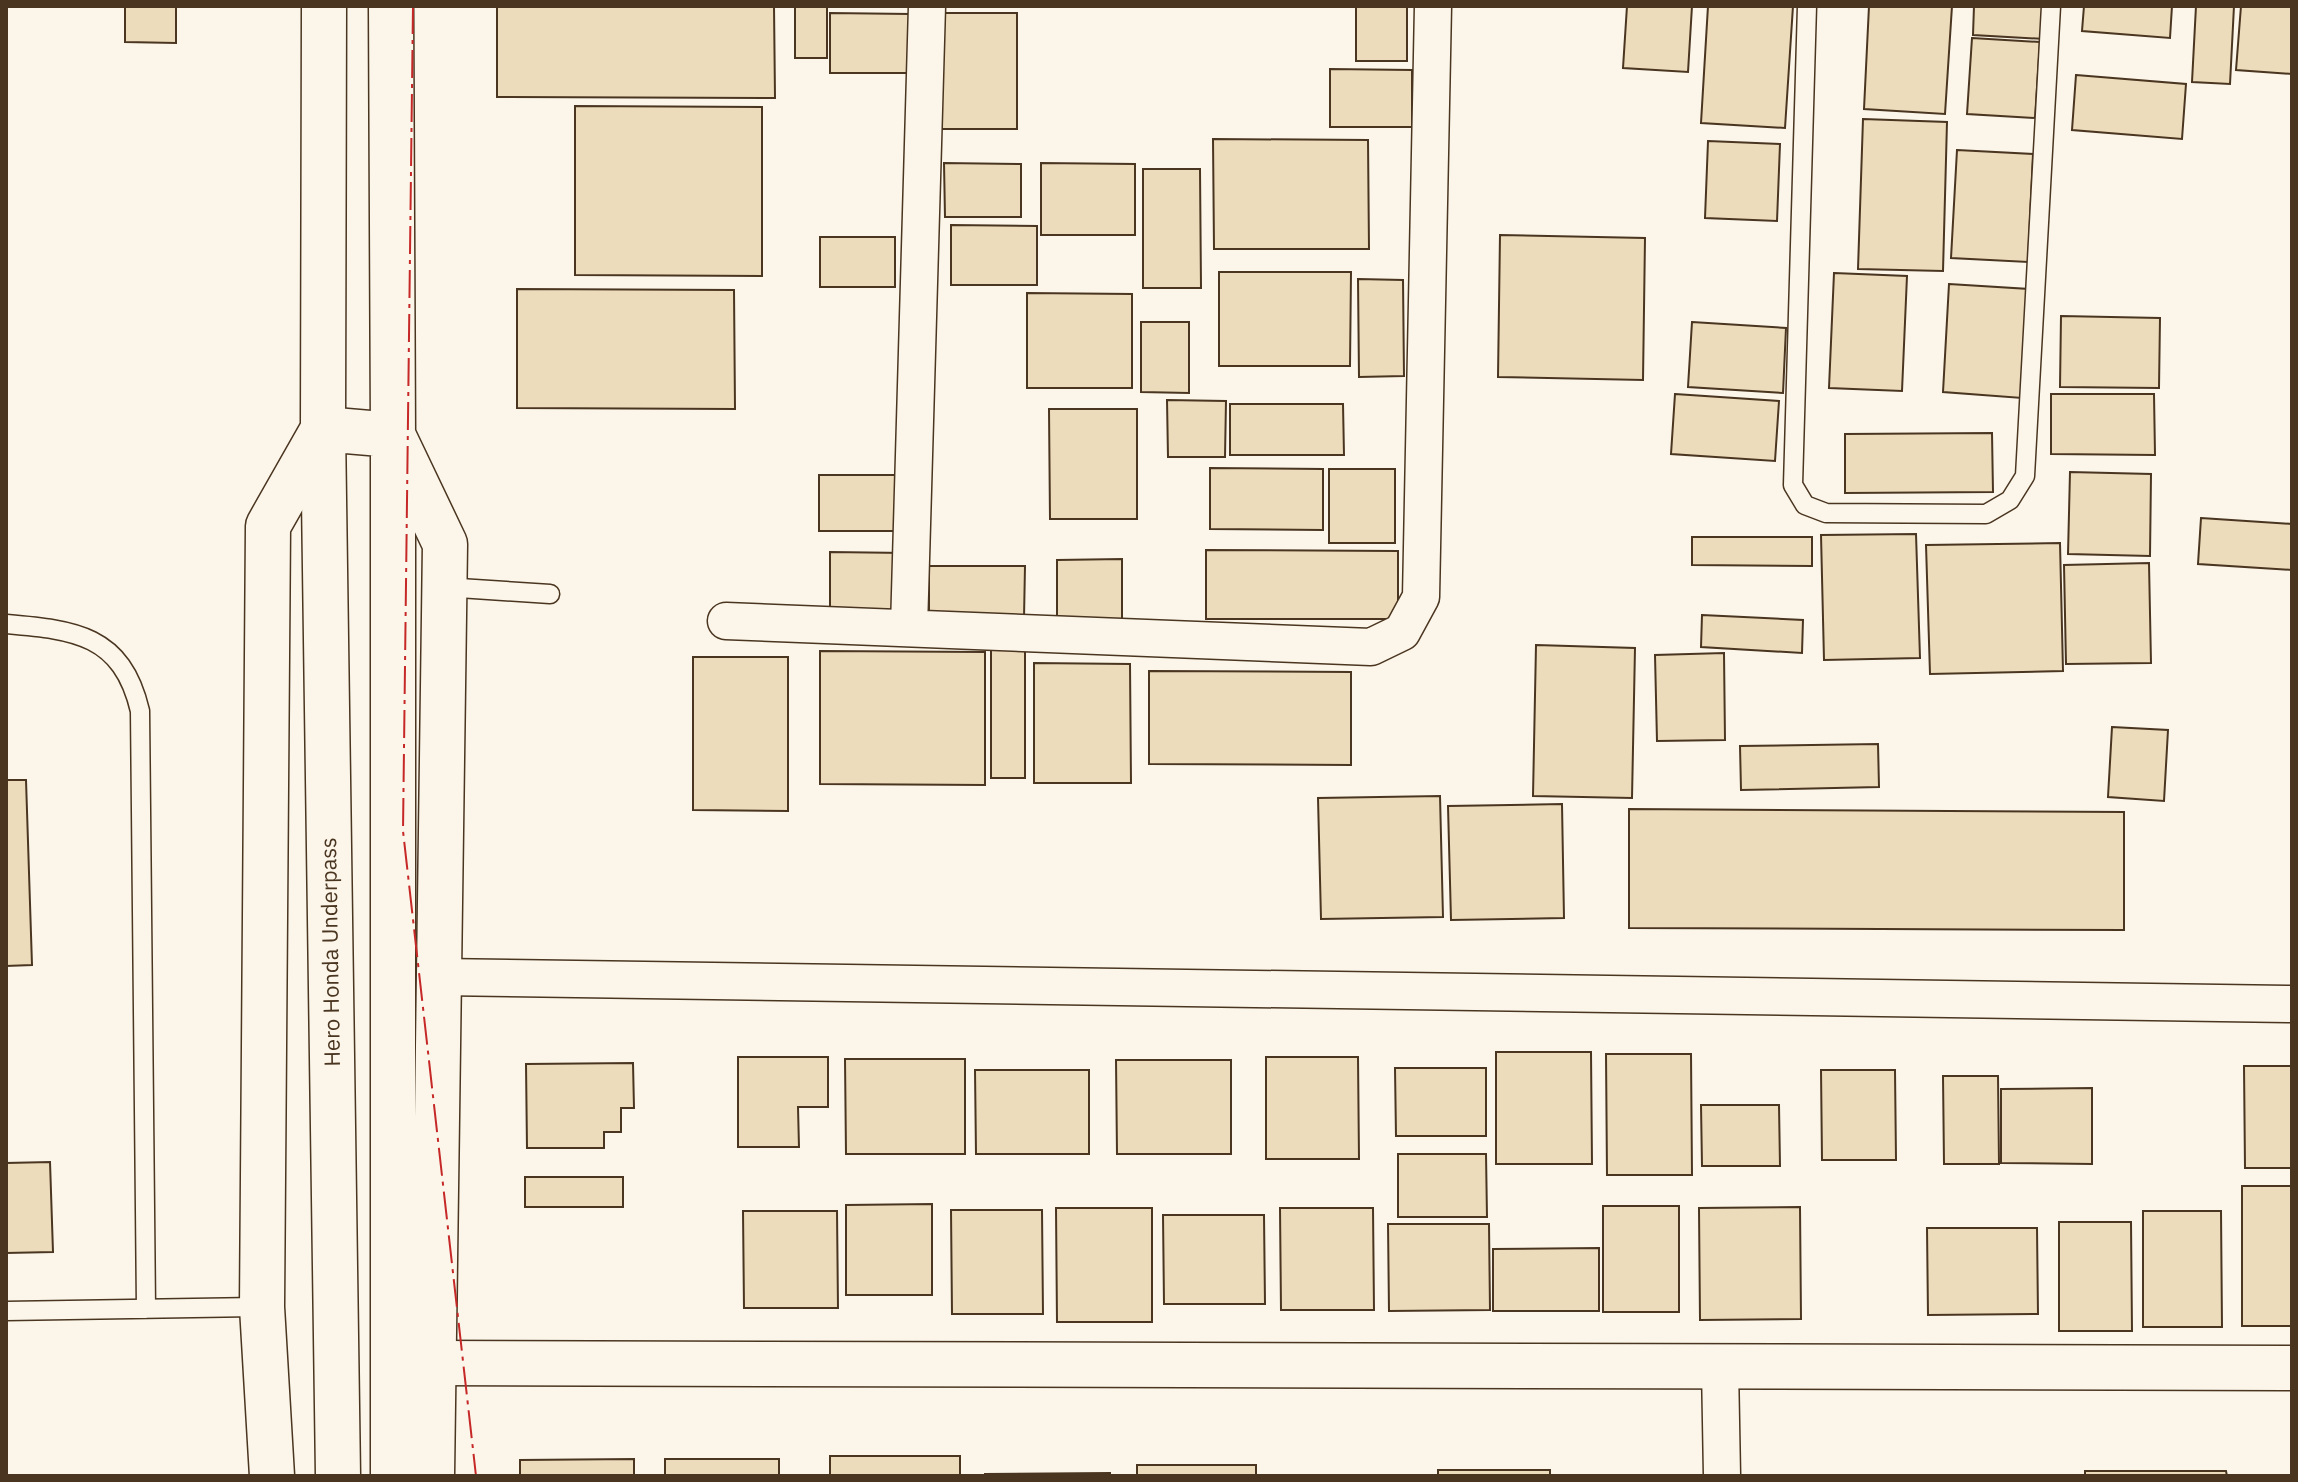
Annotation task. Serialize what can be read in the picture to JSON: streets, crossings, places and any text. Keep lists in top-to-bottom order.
{
  "streets": {
    "main road": ["Hero Honda Underpass"]
  }
}
